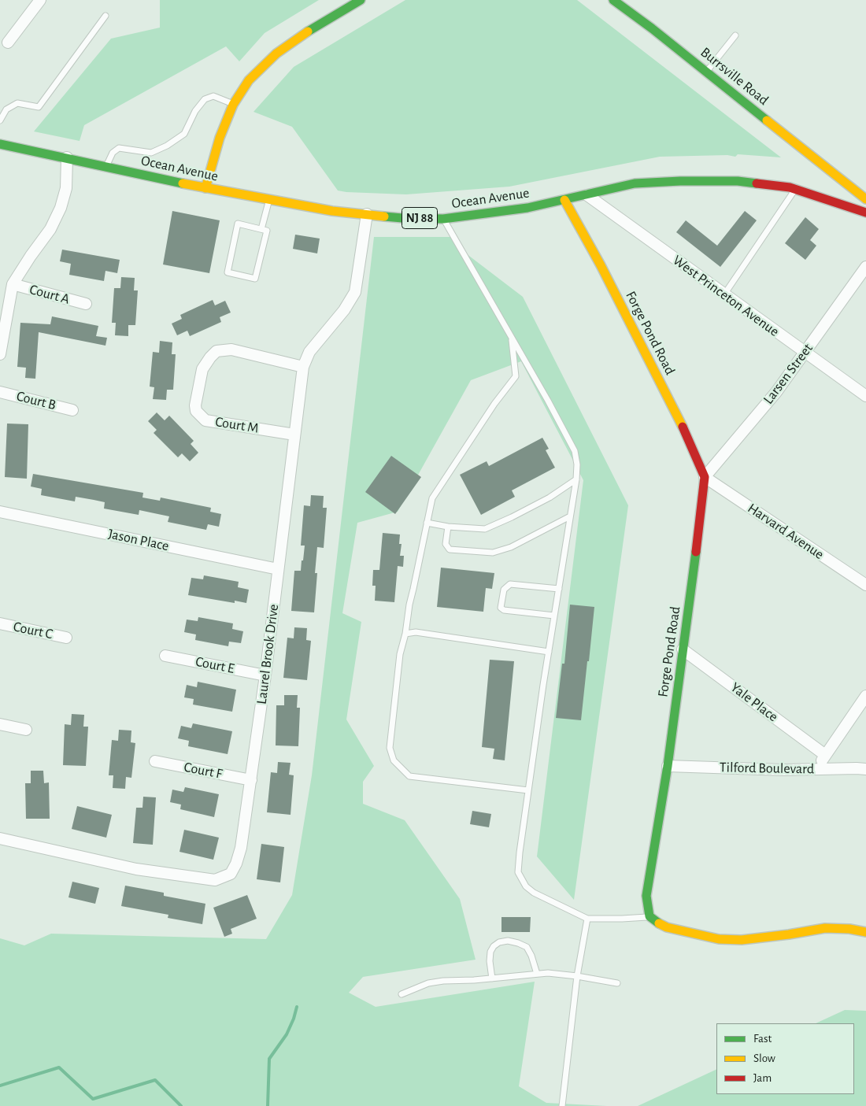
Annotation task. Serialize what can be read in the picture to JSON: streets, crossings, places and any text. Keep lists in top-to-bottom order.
{
  "streets": {
    "main road": [
      "Burrsville Road",
      "Ocean Avenue",
      "NJ 88",
      "Forge Pond Road"
    ],
    "street": [
      "Court A",
      "West Princeton Avenue",
      "Larsen Street",
      "Court B",
      "Court M",
      "Harvard Avenue",
      "Jason Place",
      "Court C",
      "Laurel Brook Drive",
      "Court E",
      "Yale Place",
      "Tilford Boulevard",
      "Court F"
    ]
  },
  "crossings": [
    ["Ocean Avenue", "West Princeton Avenue"],
    ["Ocean Avenue", "Forge Pond Road"],
    ["Ocean Avenue", "Laurel Brook Drive"],
    ["West Princeton Avenue", "Larsen Street"],
    ["Forge Pond Road", "Larsen Street"],
    ["Forge Pond Road", "Harvard Avenue"],
    ["Forge Pond Road", "Yale Place"],
    ["Forge Pond Road", "Tilford Boulevard"],
    ["Larsen Street", "Harvard Avenue"],
    ["Court M", "Laurel Brook Drive"],
    ["Jason Place", "Laurel Brook Drive"],
    ["Laurel Brook Drive", "Court E"],
    ["Laurel Brook Drive", "Court F"]
  ],
  "legend": ["Fast", "Slow", "Jam"]
}
